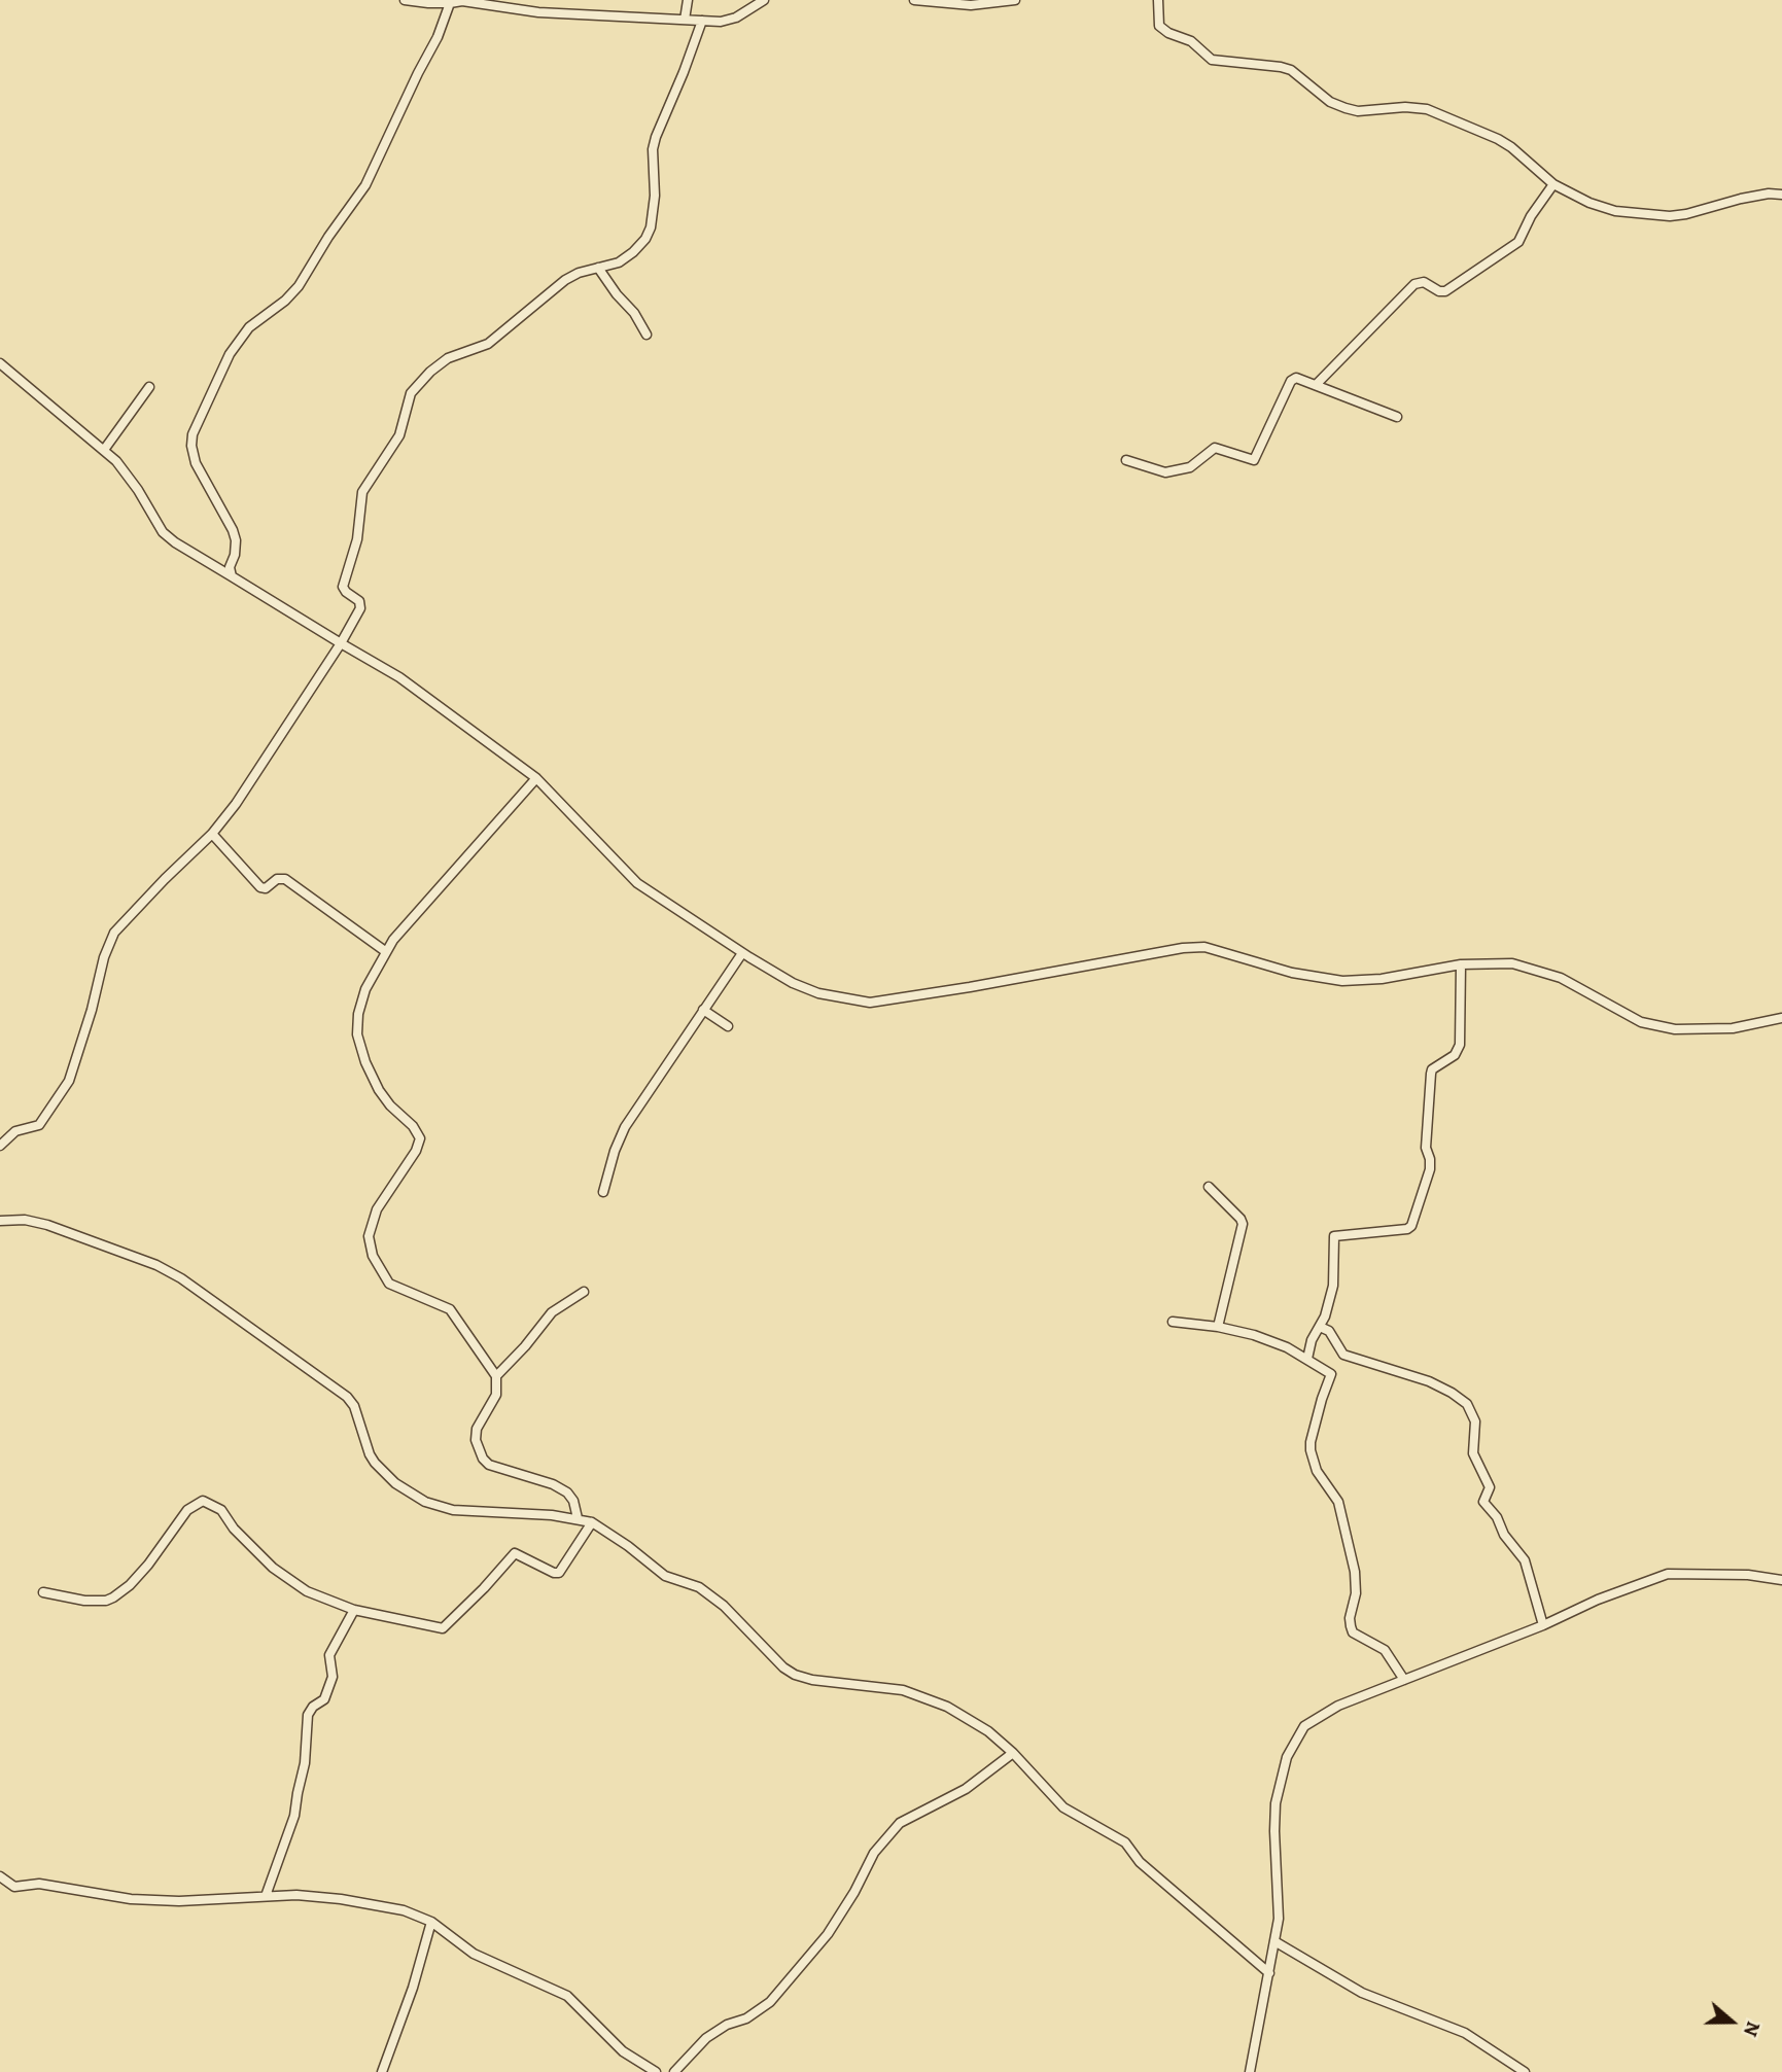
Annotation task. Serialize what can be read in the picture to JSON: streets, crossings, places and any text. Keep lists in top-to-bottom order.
{
  "north": "right"
}
